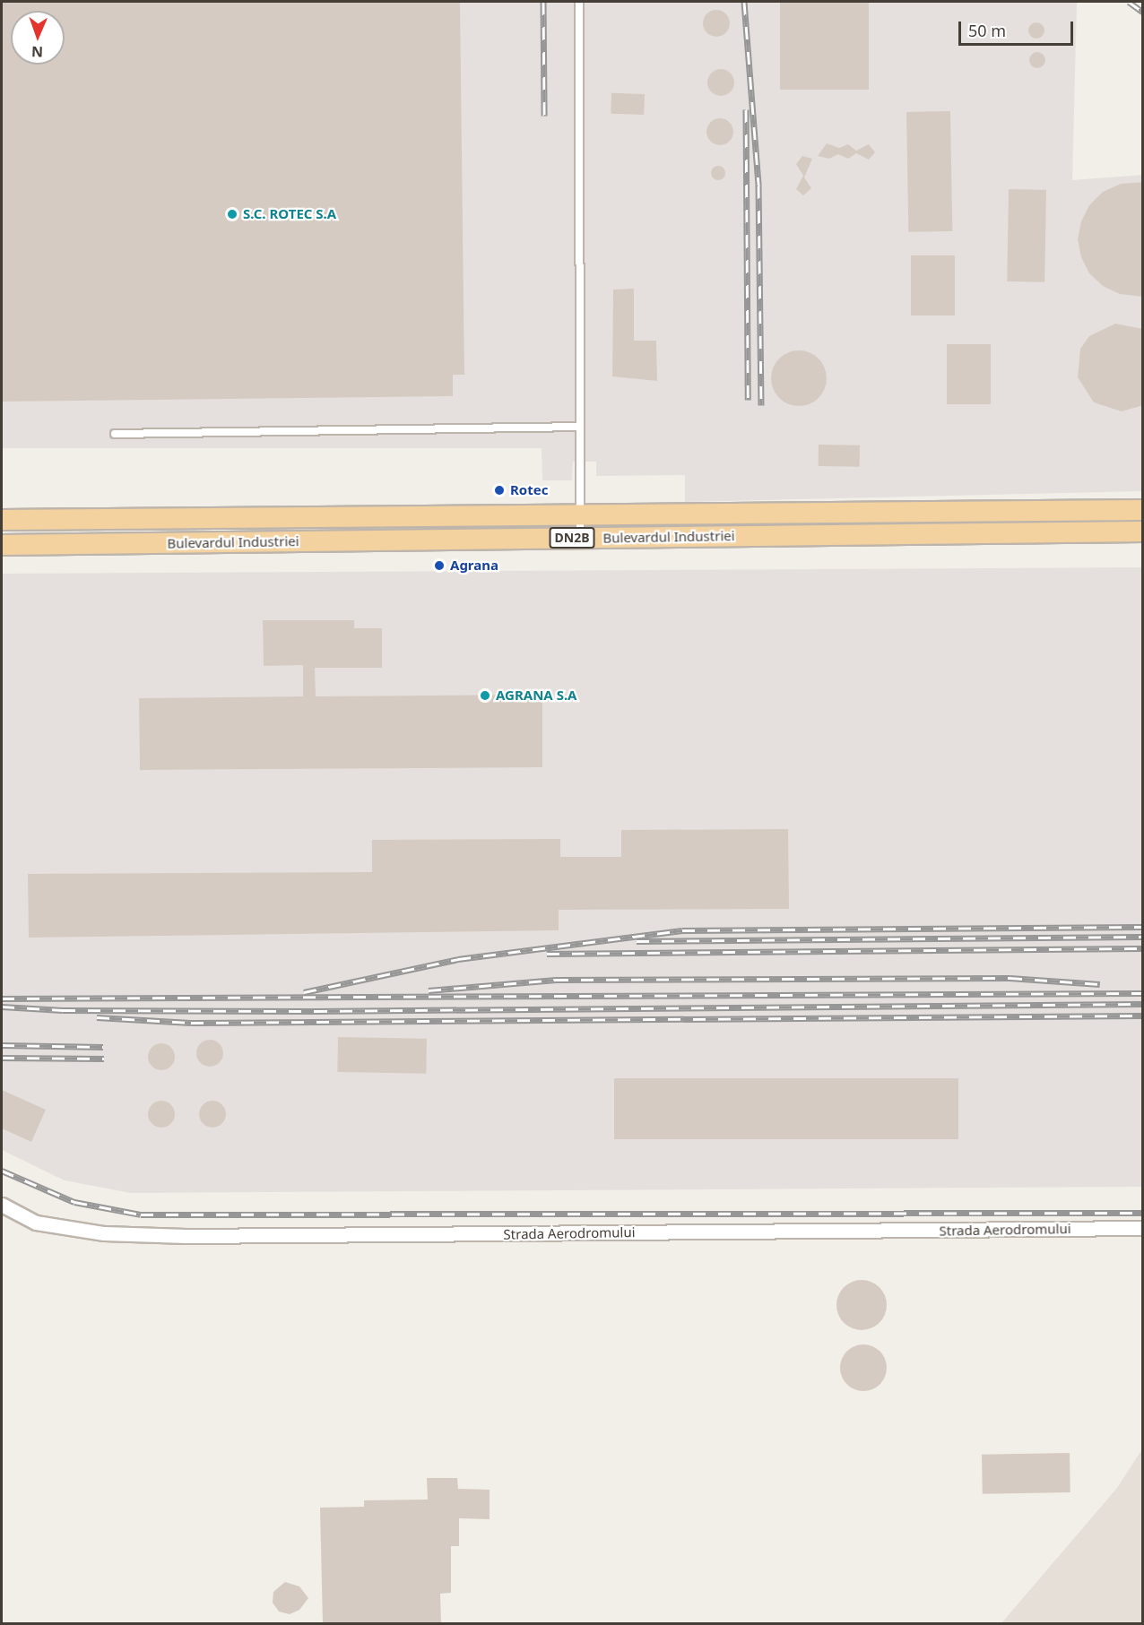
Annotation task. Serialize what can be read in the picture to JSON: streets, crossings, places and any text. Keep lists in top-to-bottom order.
{
  "streets": {
    "main road": ["Bulevardul Industriei", "DN2B"],
    "street": ["Strada Aerodromului"]
  },
  "places": [
    "S.C. ROTEC S.A",
    "Rotec",
    "Agrana",
    "AGRANA S.A"
  ],
  "scale_bar": "50 m",
  "north": "bottom"
}
